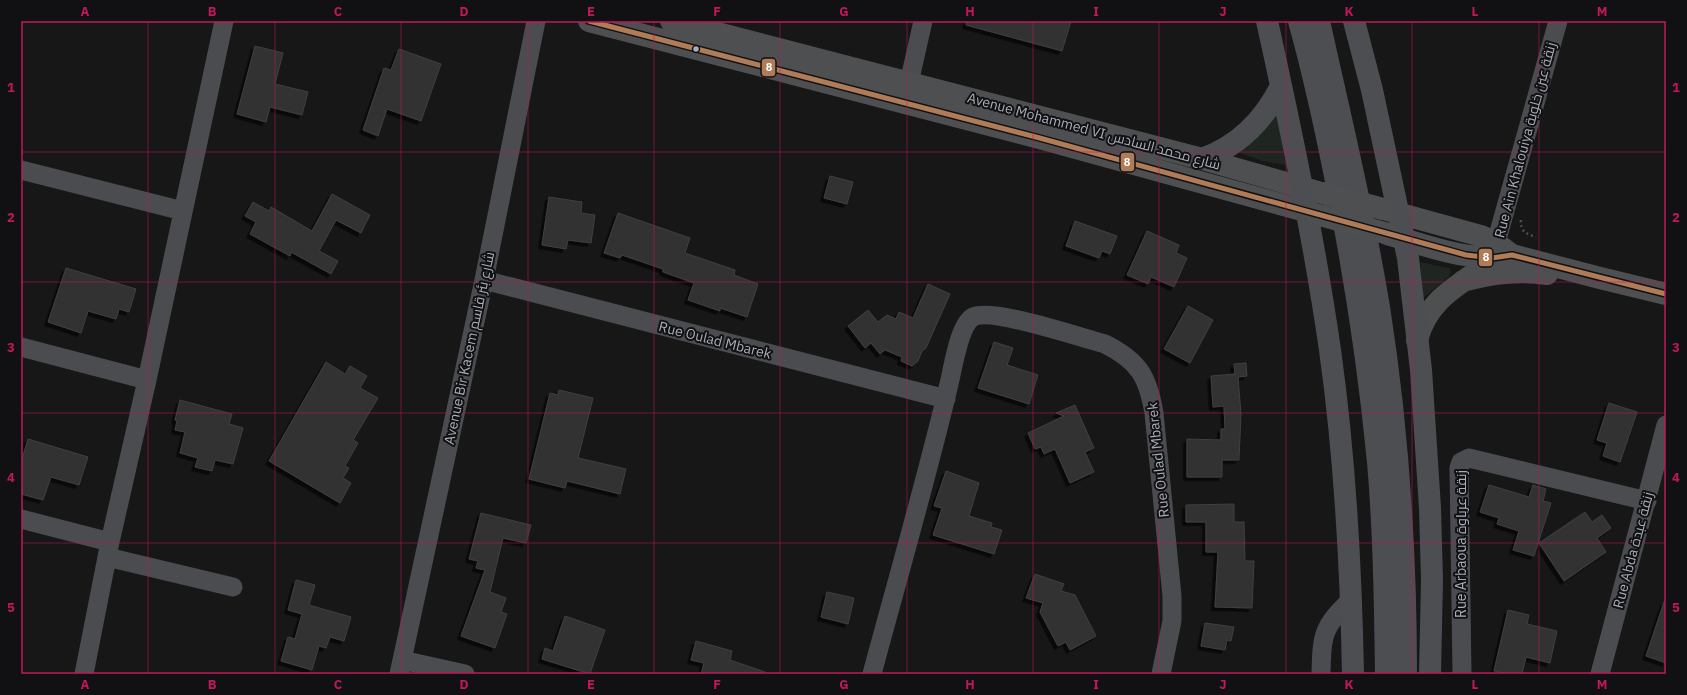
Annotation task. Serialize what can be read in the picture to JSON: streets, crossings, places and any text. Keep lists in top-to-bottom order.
{
  "streets": {
    "main road": ["Avenue Mohammed VI شارع محمد السادس"],
    "street": [
      "Rue Ain Khalouiya زنقة عين خلوية",
      "Rue Oulad Mbarek",
      "Avenue Bir Kacem شارع بئر قاسم",
      "Rue Arbaoua زنقة عرباوة",
      "Rue Abda زنقة عبدة"
    ]
  },
  "crossings": [
    ["Avenue Mohammed VI شارع محمد السادس", "Rue Ain Khalouiya زنقة عين خلوية"],
    ["Rue Oulad Mbarek", "Avenue Bir Kacem شارع بئر قاسم"],
    ["Rue Arbaoua زنقة عرباوة", "Rue Abda زنقة عبدة"]
  ],
  "lines": ["transit line 8"],
  "grid": {
    "columns": [
      "A",
      "B",
      "C",
      "D",
      "E",
      "F",
      "G",
      "H",
      "I",
      "J",
      "K",
      "L",
      "M"
    ],
    "rows": [
      "1",
      "2",
      "3",
      "4",
      "5"
    ]
  }
}
